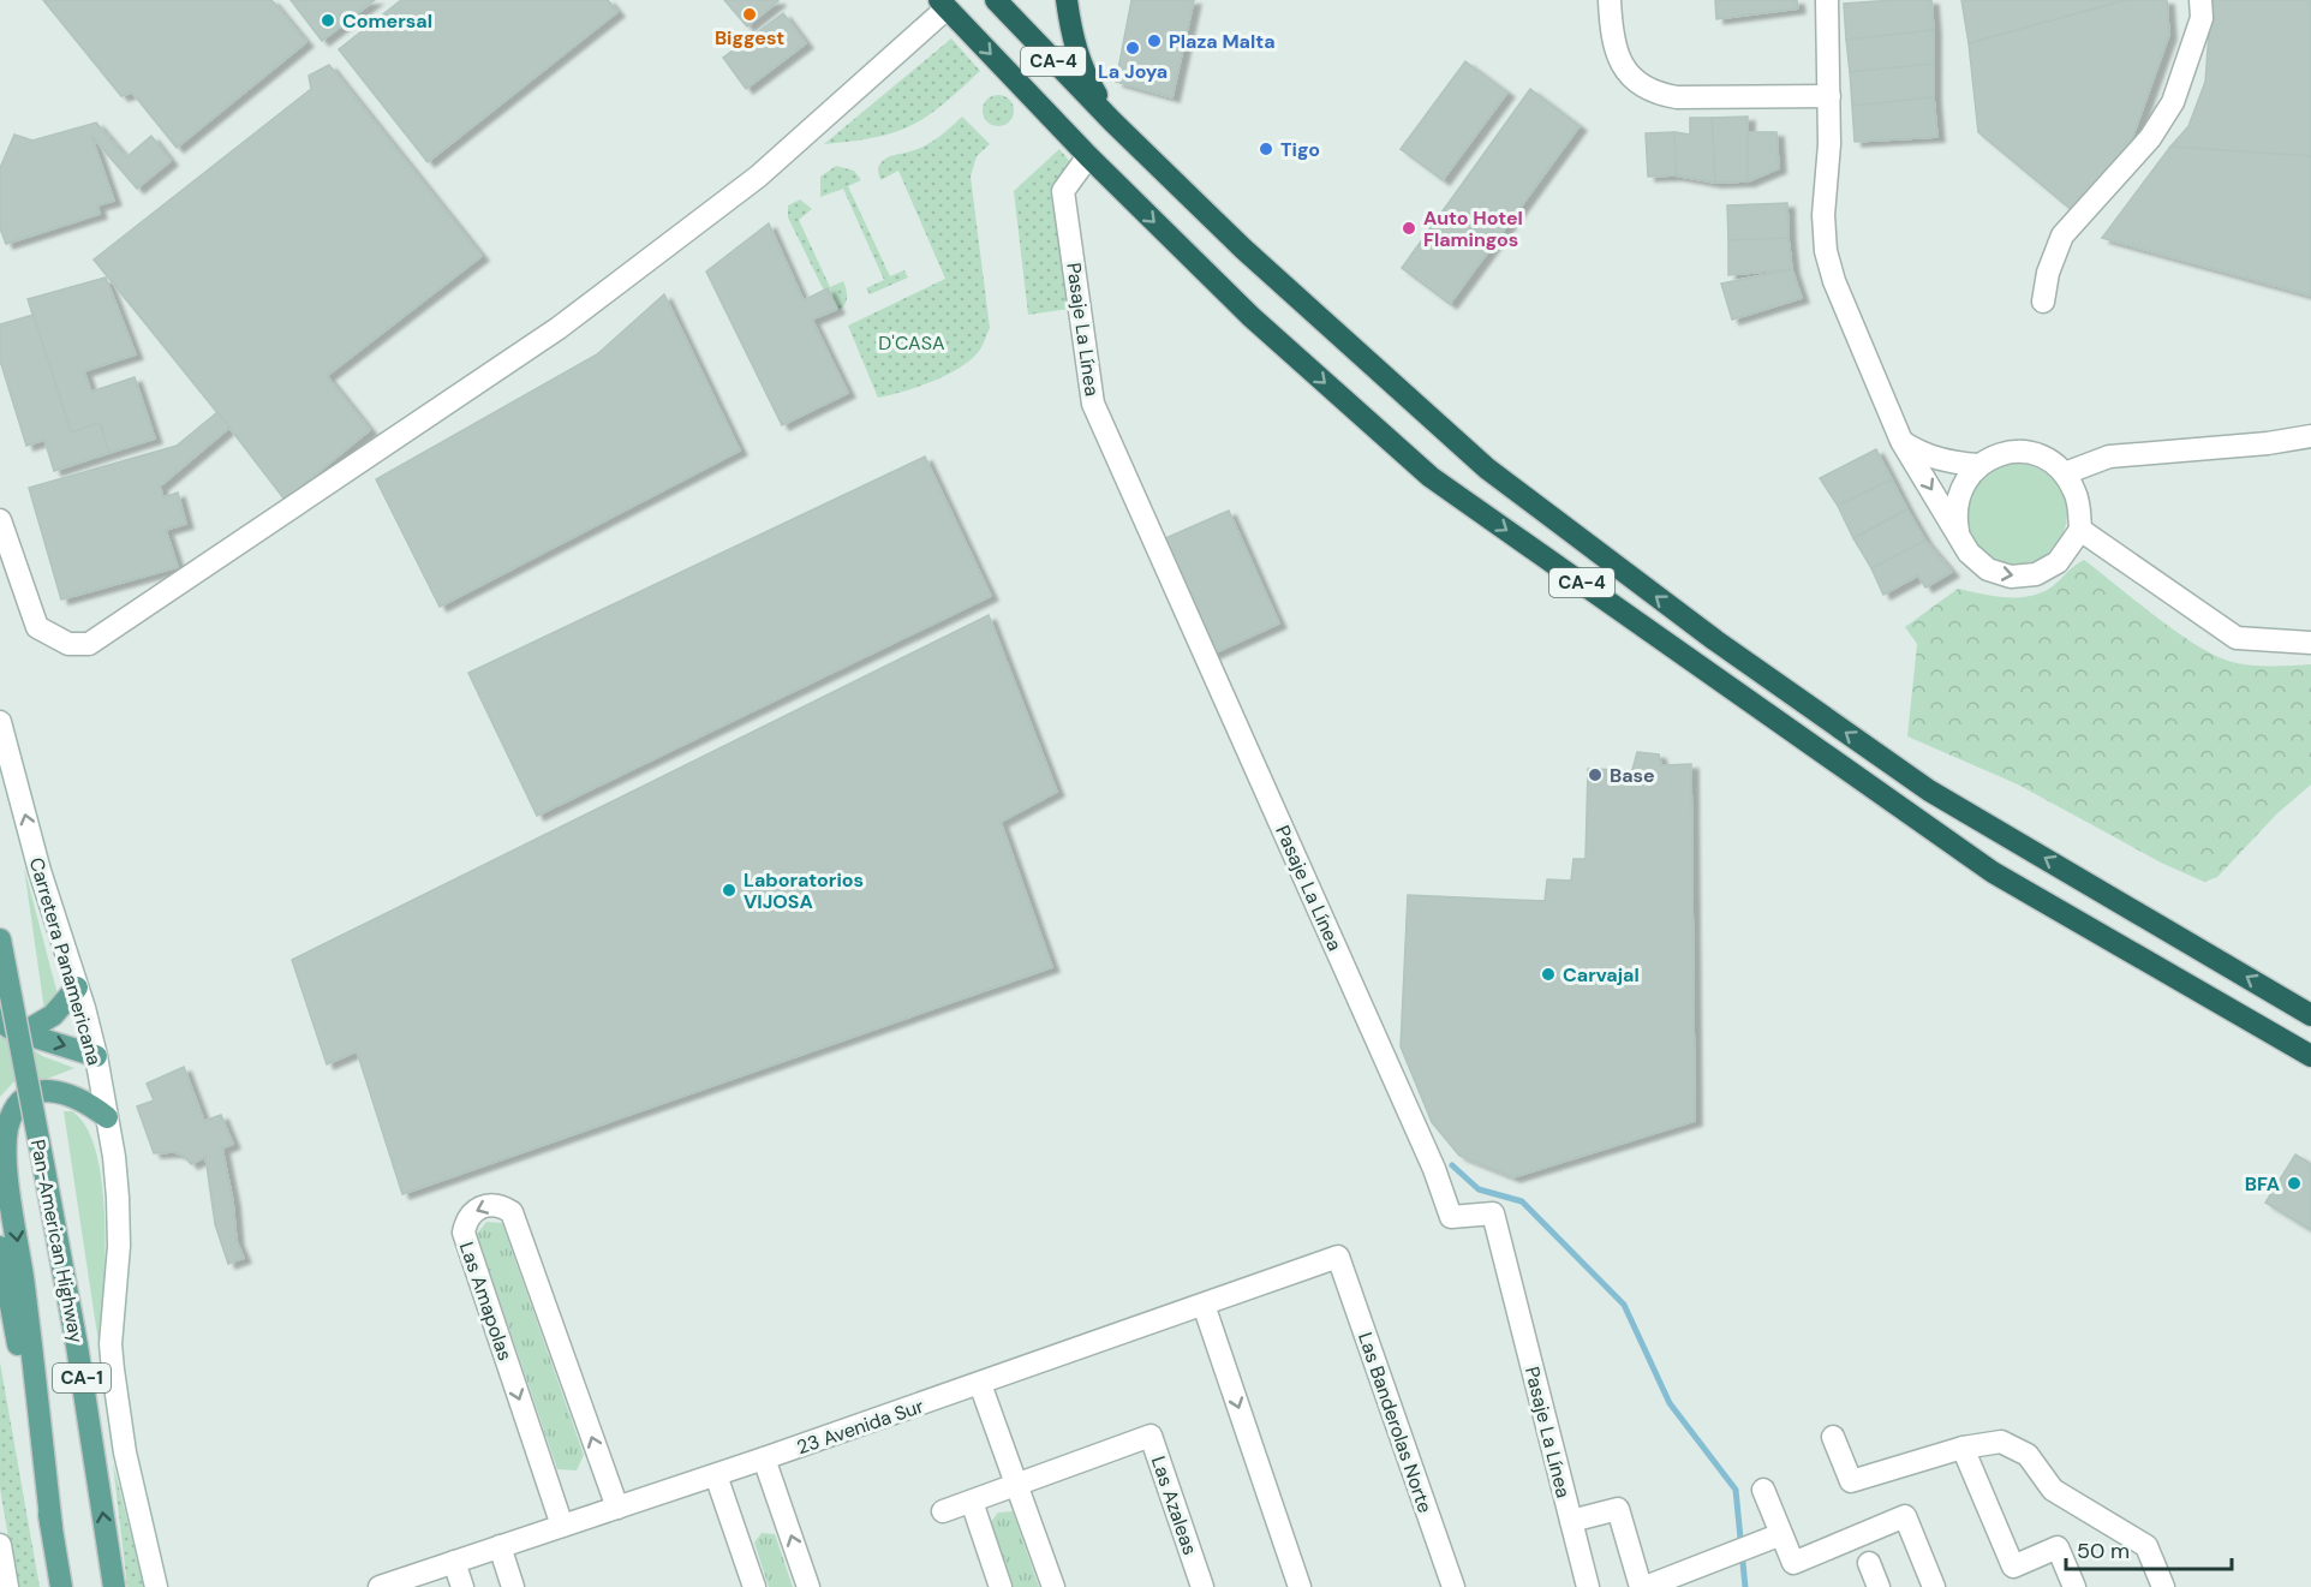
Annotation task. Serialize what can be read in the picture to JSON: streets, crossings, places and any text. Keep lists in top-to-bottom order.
{
  "streets": {
    "highway": ["CA-4"],
    "main road": ["Pan-American Highway", "CA-1"],
    "street": [
      "Pasaje La Línea",
      "Carretera Panamericana",
      "Las Amapolas",
      "Las Banderolas Norte",
      "23 Avenida Sur",
      "Las Azaleas"
    ]
  },
  "crossings": [
    ["CA-4", "Pasaje La Línea"],
    ["Las Amapolas", "23 Avenida Sur"],
    ["Las Banderolas Norte", "23 Avenida Sur"]
  ],
  "parks": ["D'CASA"],
  "places": [
    "Biggest",
    "Comersal",
    "Plaza Malta",
    "La Joya",
    "Tigo",
    "Auto Hotel Flamingos",
    "Base",
    "Laboratorios VIJOSA",
    "Carvajal",
    "BFA"
  ],
  "scale_bar": "50 m"
}
